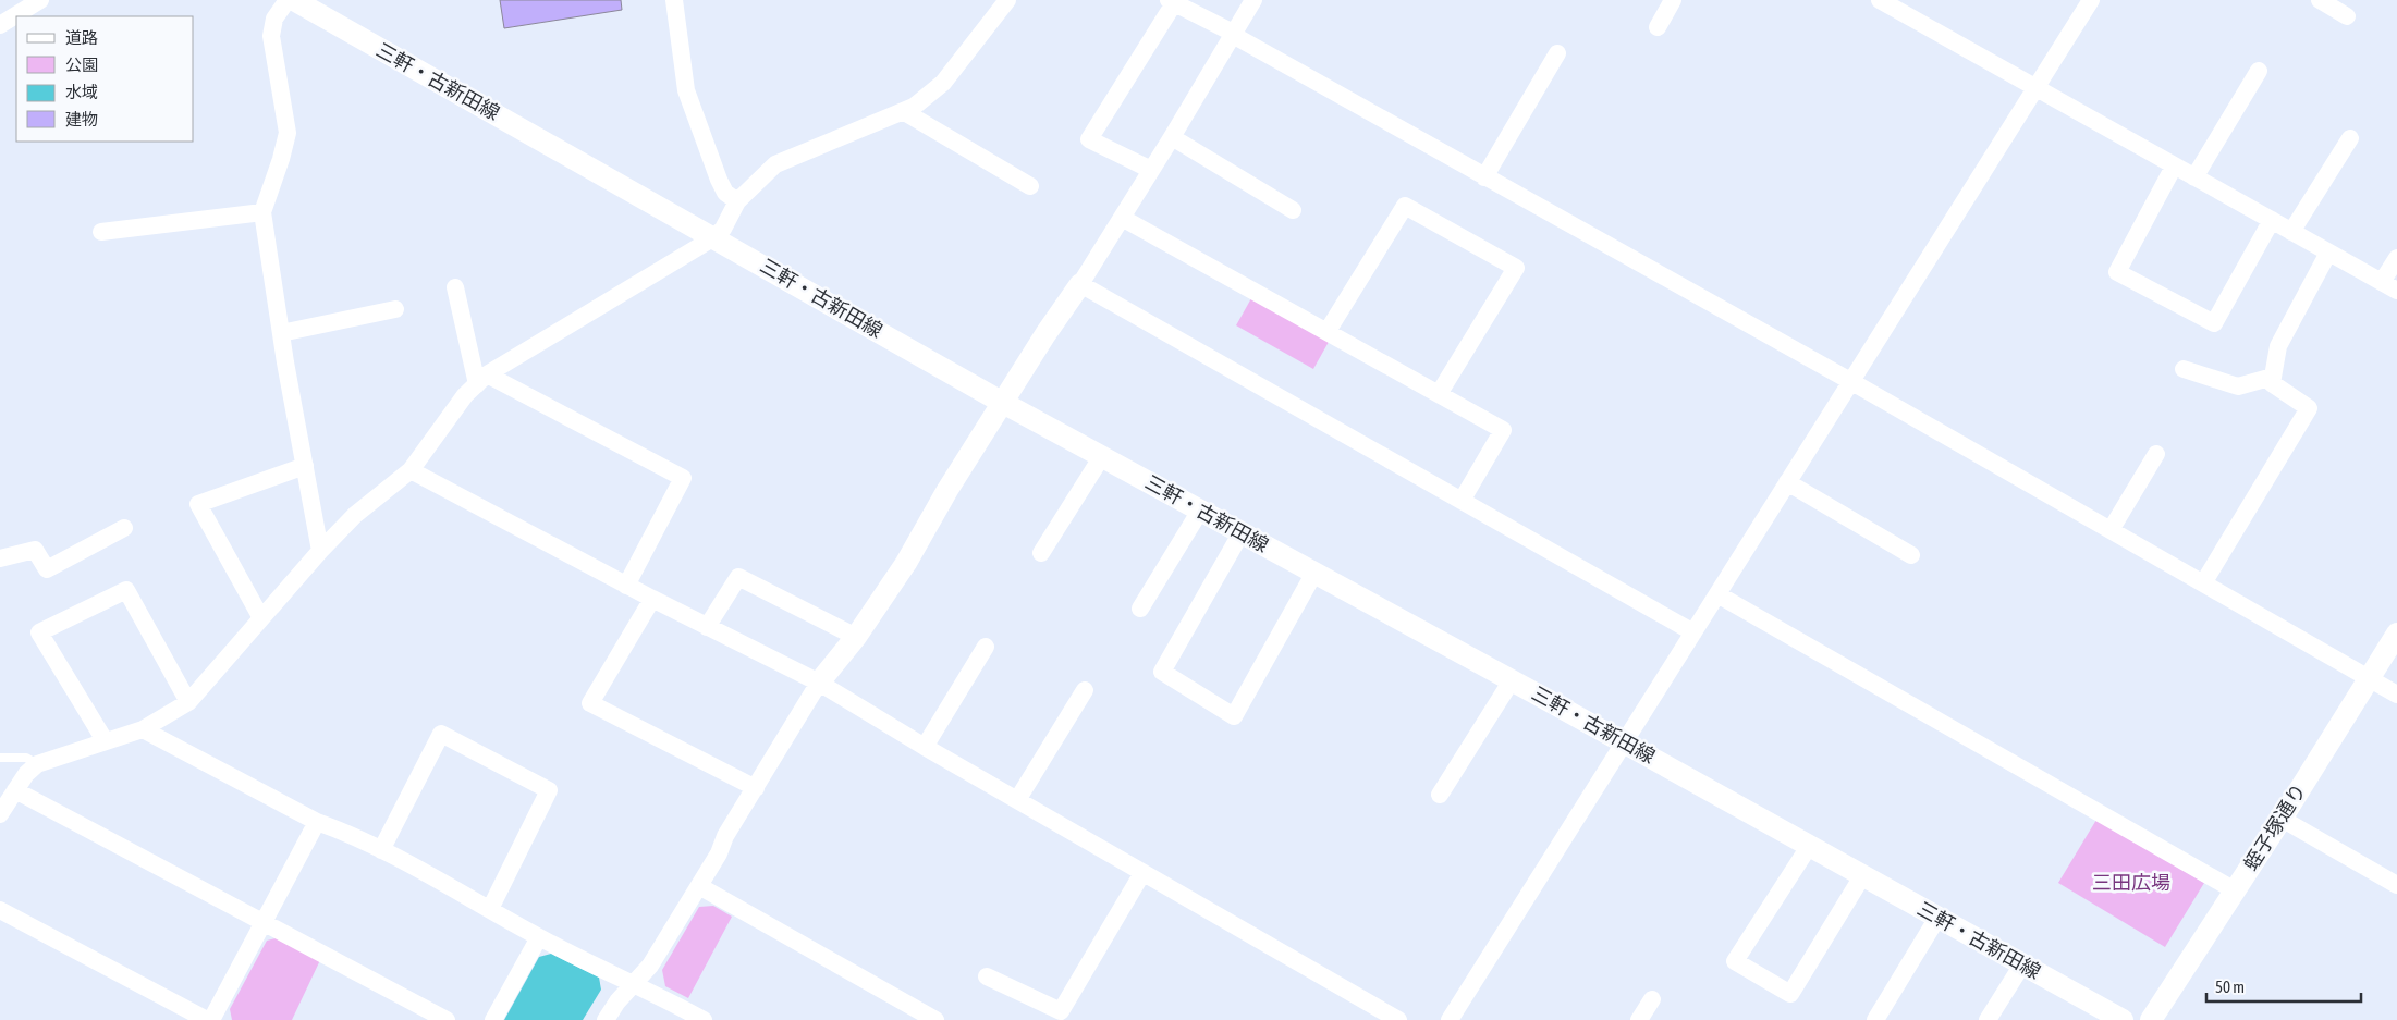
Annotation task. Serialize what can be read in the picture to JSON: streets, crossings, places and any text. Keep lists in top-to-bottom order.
{
  "streets": {
    "street": ["三軒・古新田線", "蛭子塚通り"]
  },
  "parks": ["三田広場"],
  "legend": [
    "道路",
    "公園",
    "水域",
    "建物"
  ],
  "scale_bar": "50 m"
}
